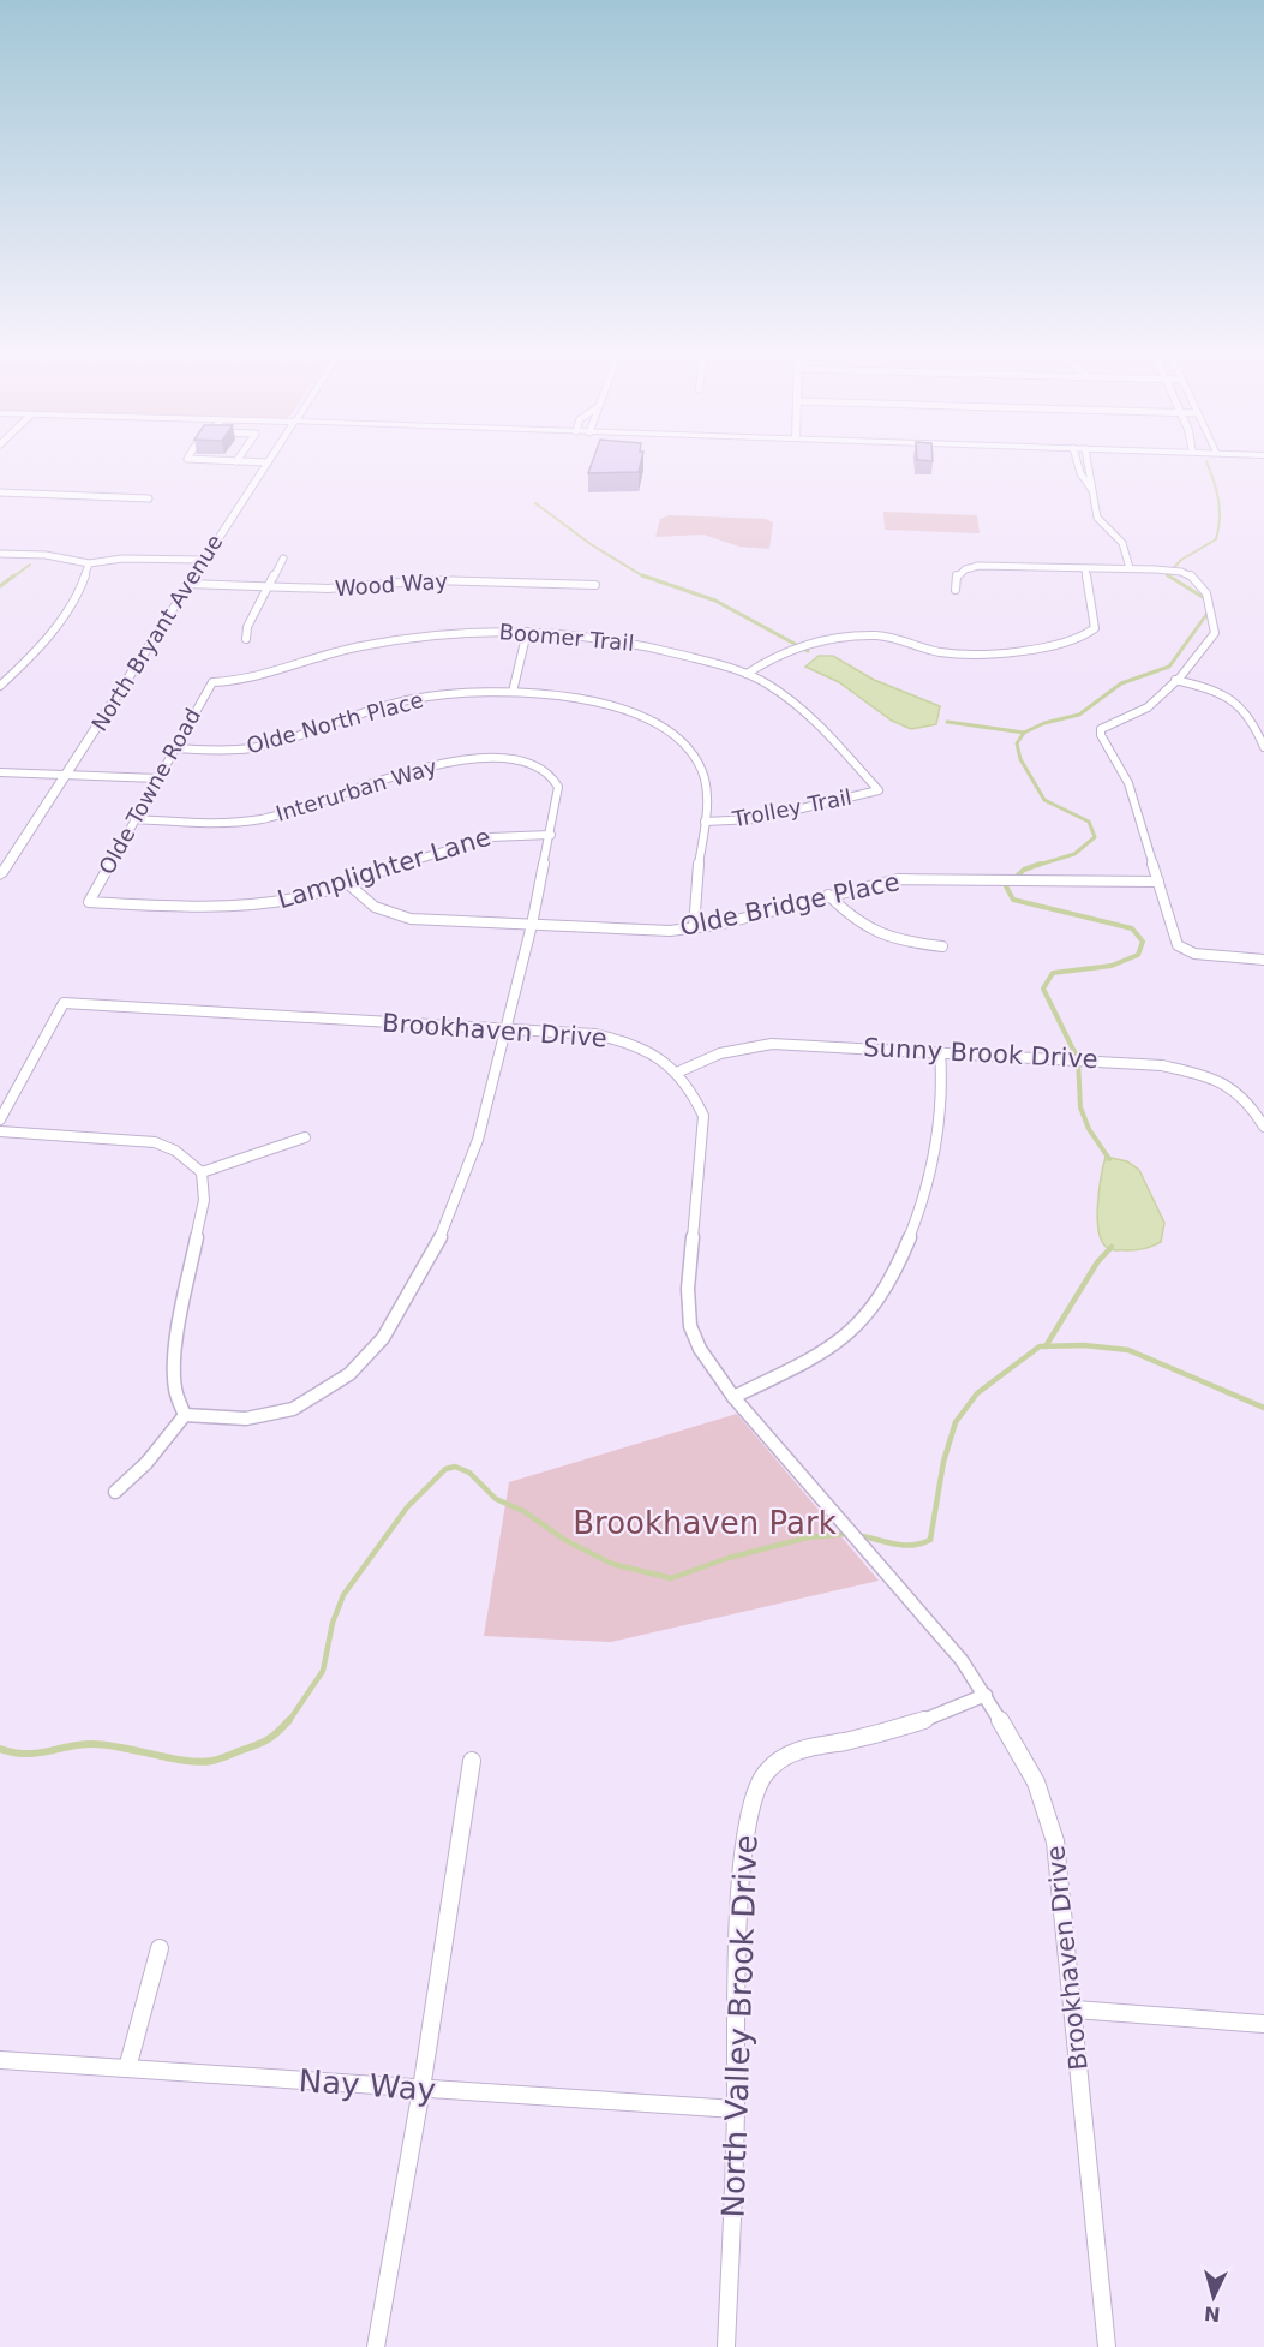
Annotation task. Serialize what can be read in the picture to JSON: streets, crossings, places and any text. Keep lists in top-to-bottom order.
{
  "streets": {
    "street": [
      "Wood Way",
      "North Bryant Avenue",
      "Boomer Trail",
      "Olde North Place",
      "Interurban Way",
      "Olde Towne Road",
      "Trolley Trail",
      "Lamplighter Lane",
      "Olde Bridge Place",
      "Brookhaven Drive",
      "Sunny Brook Drive",
      "North Valley Brook Drive",
      "Nay Way"
    ]
  },
  "crossings": [
    ["Wood Way", "North Bryant Avenue"],
    ["Boomer Trail", "Olde Towne Road"],
    ["Boomer Trail", "Trolley Trail"],
    ["Olde North Place", "Olde Towne Road"],
    ["Olde North Place", "Trolley Trail"],
    ["Olde North Place", "Olde Bridge Place"],
    ["Interurban Way", "Olde Towne Road"],
    ["Interurban Way", "Lamplighter Lane"],
    ["Interurban Way", "Olde Bridge Place"],
    ["Interurban Way", "Brookhaven Drive"],
    ["Olde Towne Road", "Lamplighter Lane"],
    ["Lamplighter Lane", "Olde Bridge Place"],
    ["Brookhaven Drive", "Sunny Brook Drive"],
    ["Brookhaven Drive", "North Valley Brook Drive"],
    ["North Valley Brook Drive", "Nay Way"]
  ],
  "parks": ["Brookhaven Park"],
  "north": "bottom"
}
